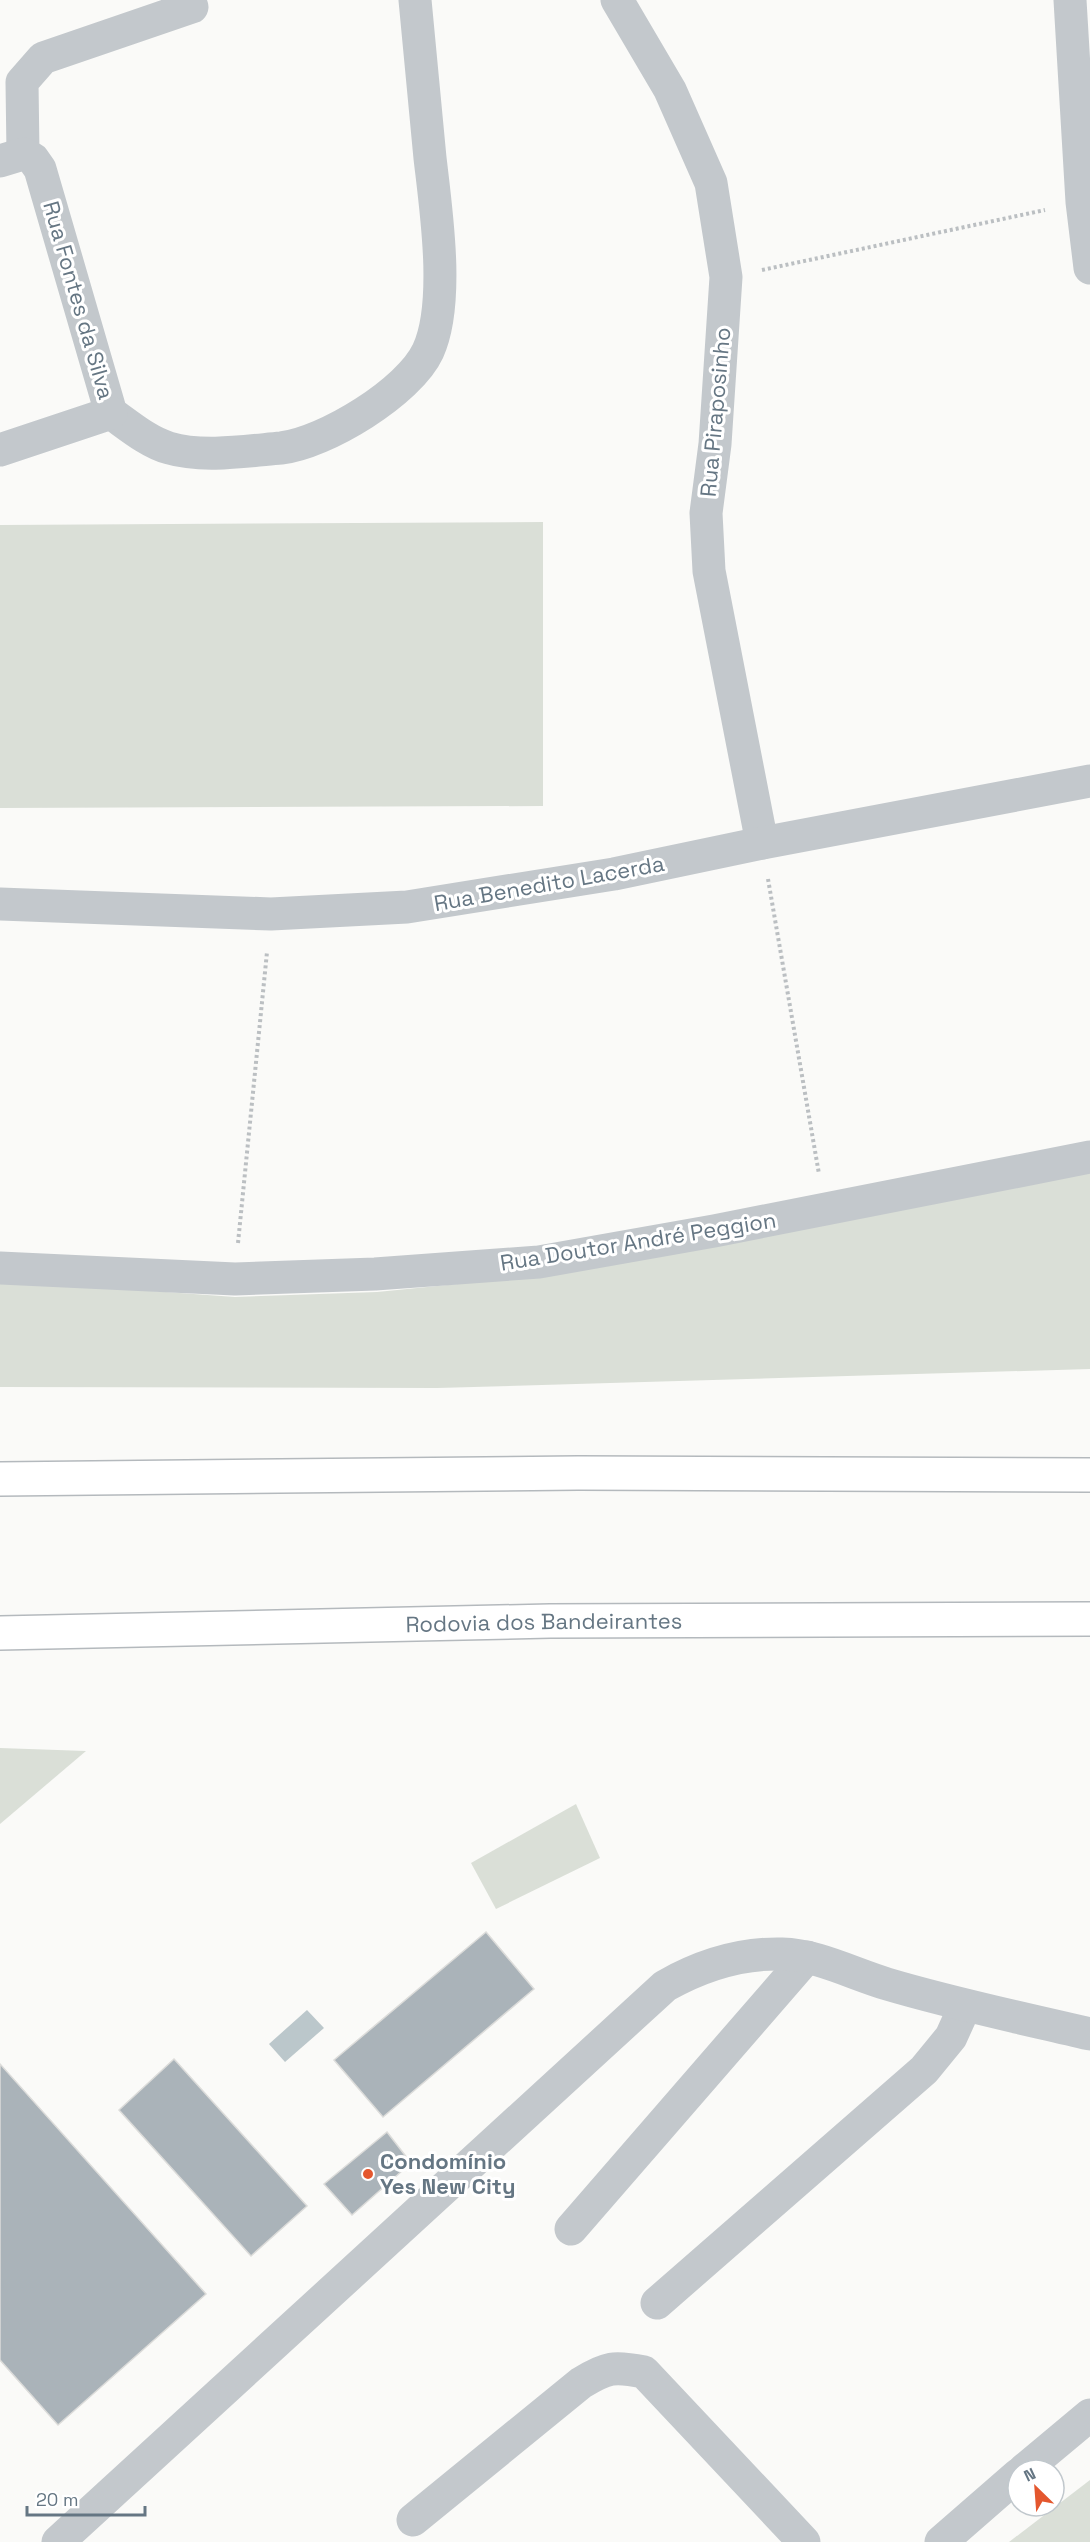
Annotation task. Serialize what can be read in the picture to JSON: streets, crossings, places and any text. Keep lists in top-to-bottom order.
{
  "streets": {
    "highway": ["Rodovia dos Bandeirantes"],
    "street": [
      "Rua Fontes da Silva",
      "Rua Piraposinho",
      "Rua Benedito Lacerda",
      "Rua Doutor André Peggion"
    ]
  },
  "crossings": [
    ["Rua Piraposinho", "Rua Benedito Lacerda"]
  ],
  "places": ["Condomínio Yes New City"],
  "scale_bar": "20 m",
  "north": "top left"
}
